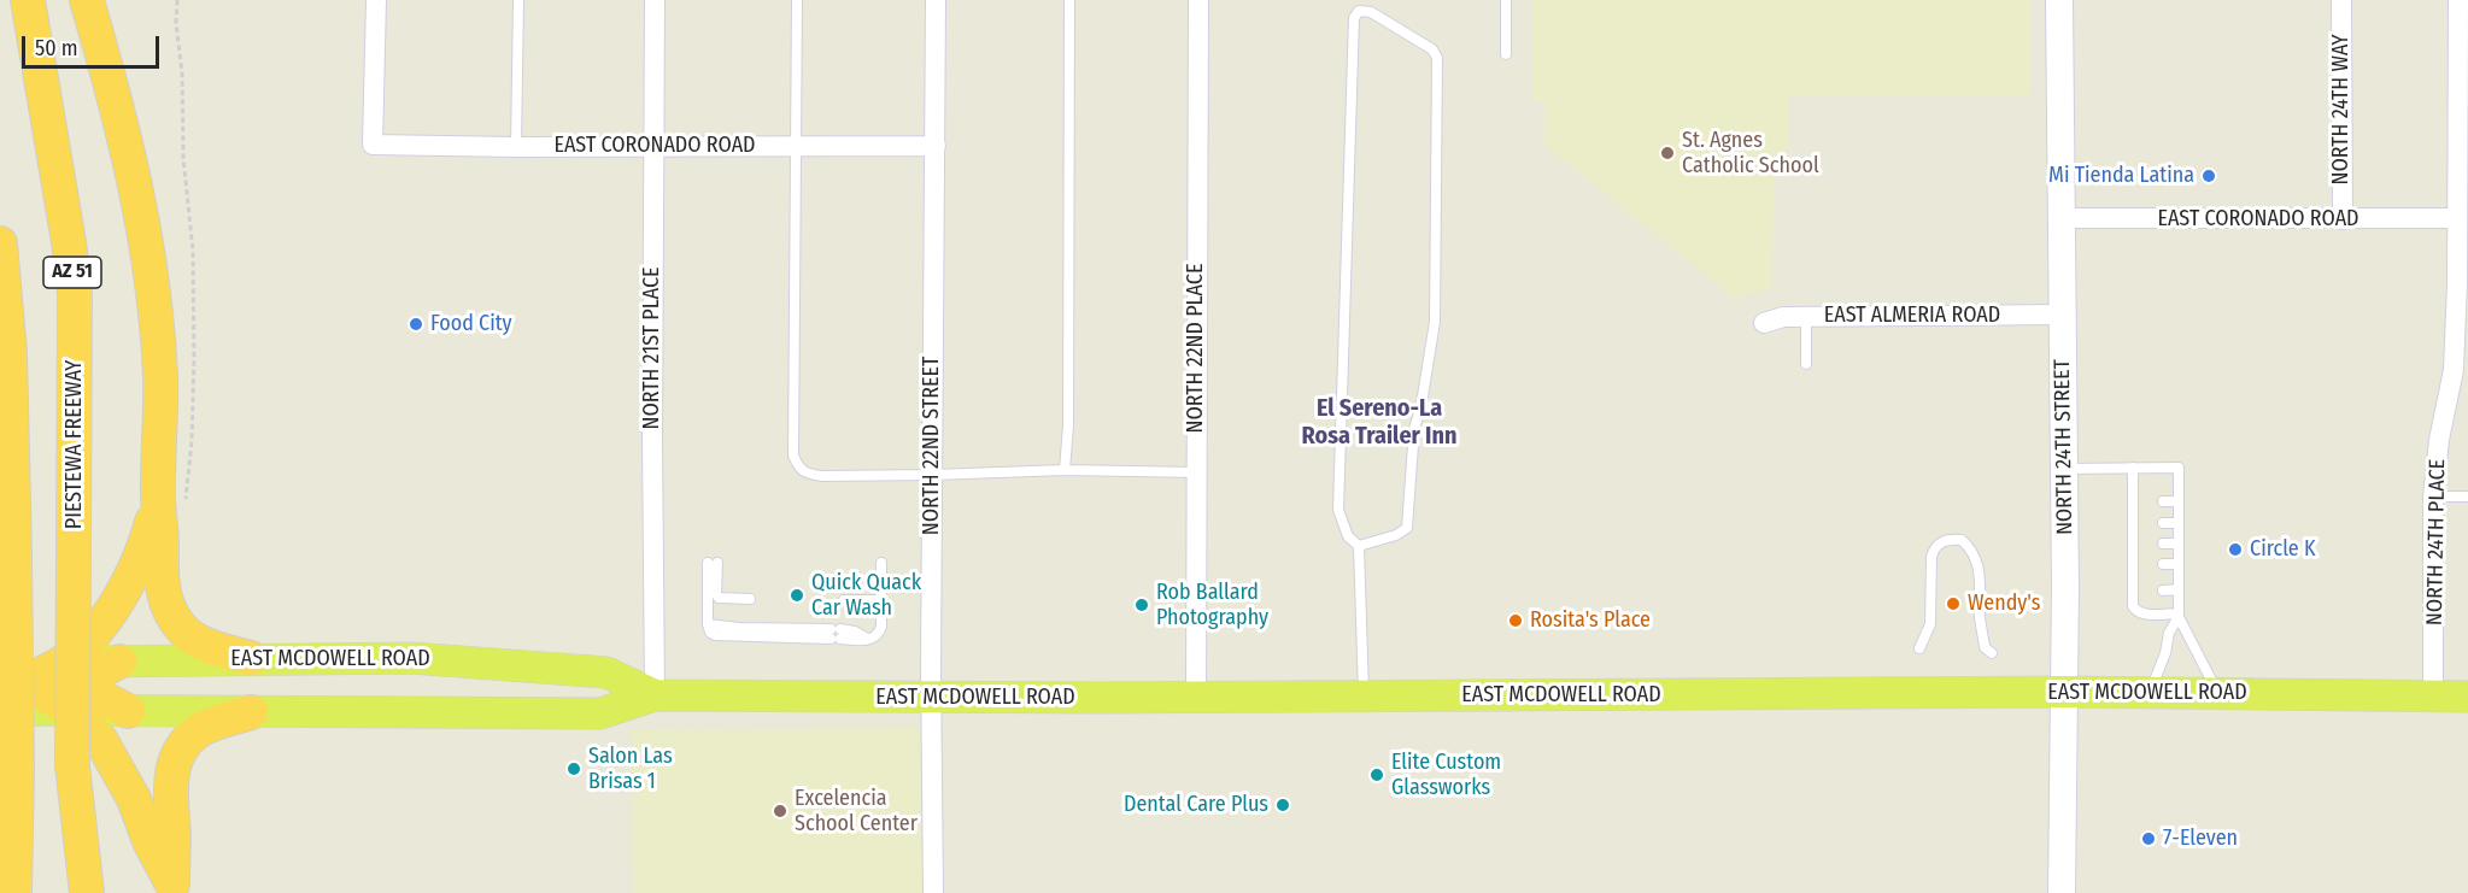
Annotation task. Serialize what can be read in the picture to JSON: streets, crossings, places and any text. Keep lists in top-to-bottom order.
{
  "streets": {
    "highway": ["AZ 51", "PIESTEWA FREEWAY"],
    "main road": ["NORTH 24TH STREET", "EAST MCDOWELL ROAD"],
    "street": [
      "NORTH 24TH WAY",
      "EAST CORONADO ROAD",
      "EAST ALMERIA ROAD",
      "NORTH 21ST PLACE",
      "NORTH 22ND PLACE",
      "NORTH 22ND STREET",
      "NORTH 24TH PLACE"
    ]
  },
  "crossings": [
    ["NORTH 24TH WAY", "EAST CORONADO ROAD"],
    ["EAST CORONADO ROAD", "NORTH 21ST PLACE"],
    ["EAST CORONADO ROAD", "NORTH 22ND STREET"],
    ["EAST CORONADO ROAD", "NORTH 24TH STREET"],
    ["EAST CORONADO ROAD", "NORTH 24TH PLACE"],
    ["EAST ALMERIA ROAD", "NORTH 24TH STREET"],
    ["NORTH 21ST PLACE", "EAST MCDOWELL ROAD"],
    ["NORTH 22ND PLACE", "EAST MCDOWELL ROAD"],
    ["NORTH 22ND STREET", "EAST MCDOWELL ROAD"],
    ["NORTH 24TH STREET", "EAST MCDOWELL ROAD"],
    ["NORTH 24TH PLACE", "EAST MCDOWELL ROAD"]
  ],
  "districts": ["El Sereno-La Rosa Trailer Inn"],
  "places": [
    "St. Agnes Catholic School",
    "Mi Tienda Latina",
    "Food City",
    "Circle K",
    "Quick Quack Car Wash",
    "Wendy's",
    "Rob Ballard Photography",
    "Rosita's Place",
    "Salon Las Brisas 1",
    "Elite Custom Glassworks",
    "Dental Care Plus",
    "Excelencia School Center",
    "7-Eleven"
  ],
  "scale_bar": "50 m"
}
